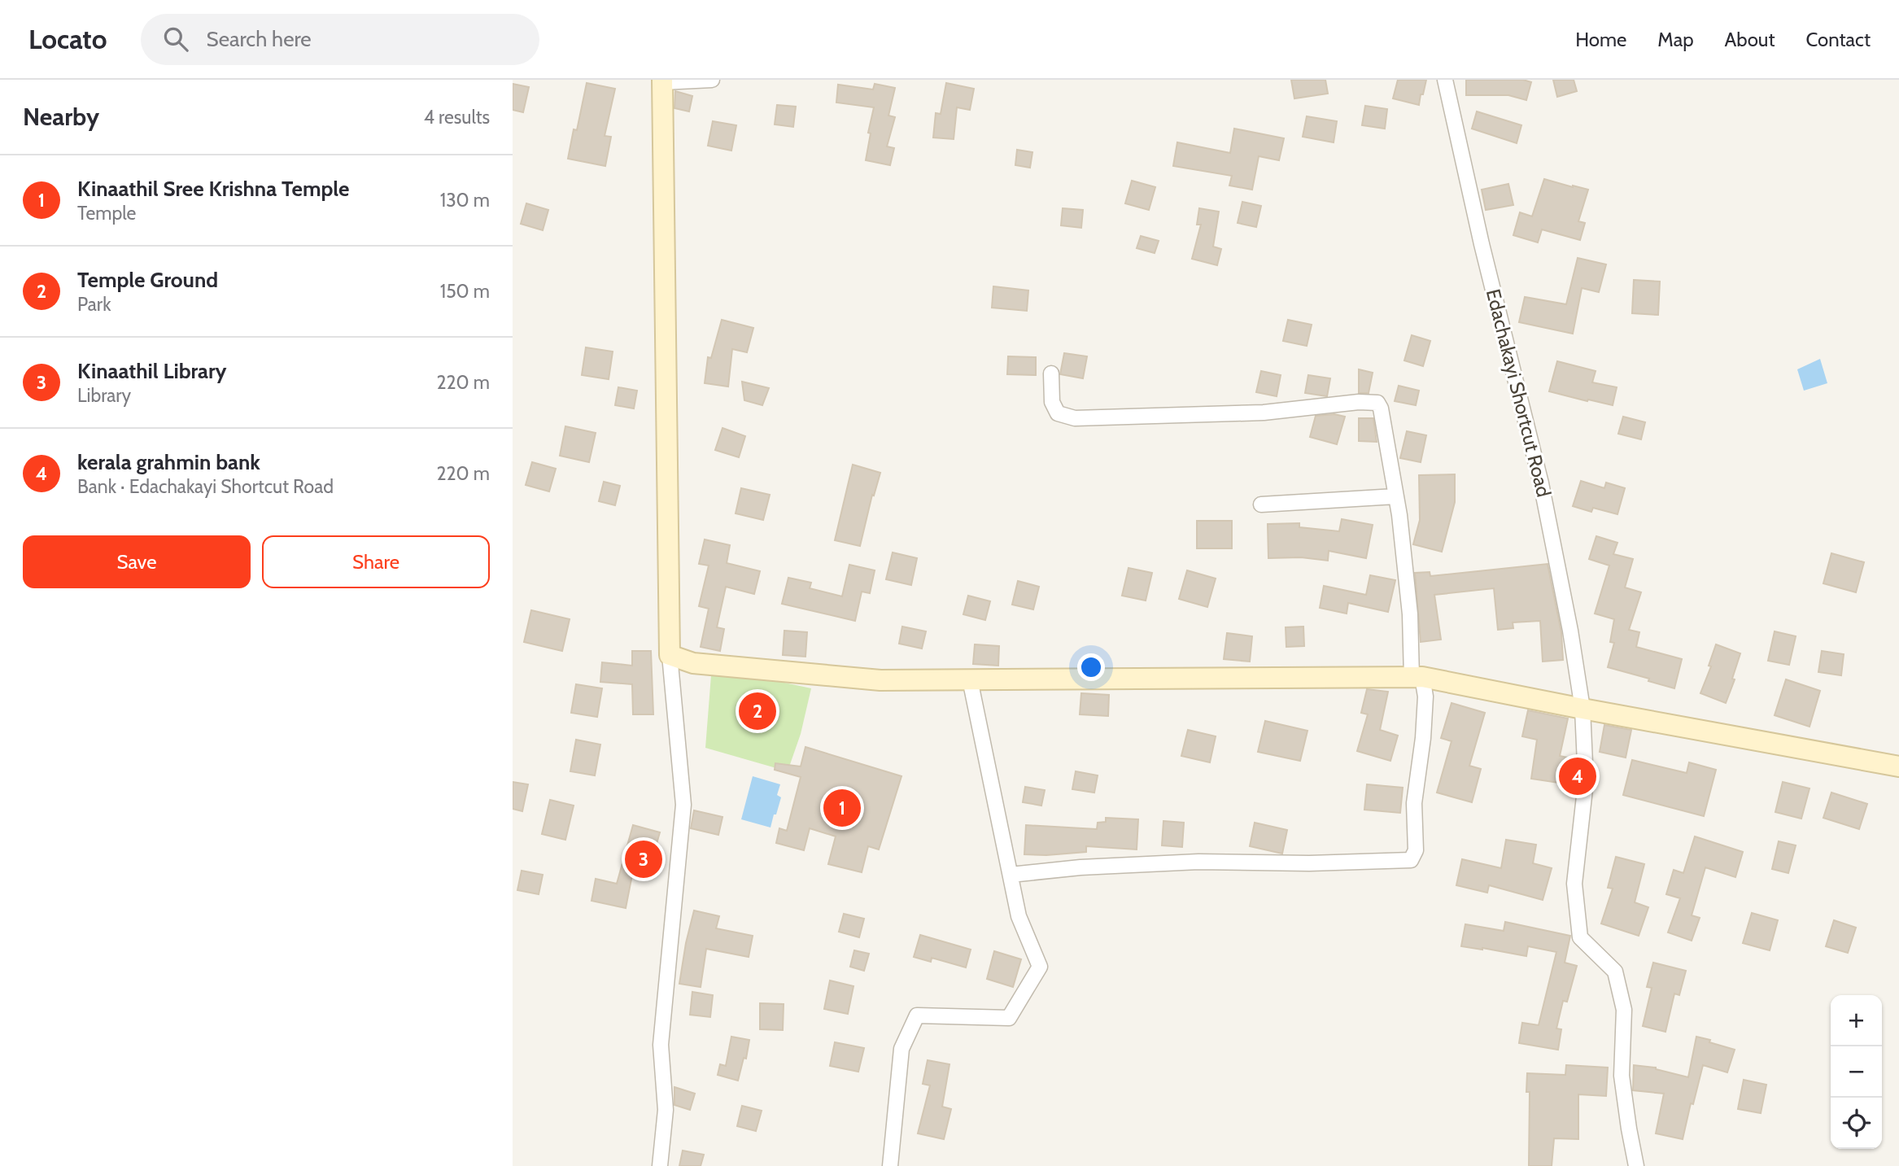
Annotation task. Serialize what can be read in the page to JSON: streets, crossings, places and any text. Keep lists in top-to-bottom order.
{
  "streets": {
    "street": ["Edachakayi Shortcut Road"]
  },
  "page": {
    "header": "Locato",
    "search": "Search here",
    "nav": [
      "Home",
      "Map",
      "About",
      "Contact"
    ],
    "heading": ["Nearby", "4 results"],
    "list": [
      {
        "mark": "1",
        "name": "Kinaathil Sree Krishna Temple",
        "note": "Temple",
        "value": "130 m"
      },
      {
        "mark": "2",
        "name": "Temple Ground",
        "note": "Park",
        "value": "150 m"
      },
      {
        "mark": "3",
        "name": "Kinaathil Library",
        "note": "Library",
        "value": "220 m"
      },
      {
        "mark": "4",
        "name": "kerala grahmin bank",
        "note": "Bank · Edachakayi Shortcut Road",
        "value": "220 m"
      }
    ],
    "buttons": ["Save", "Share"],
    "pins": [
      "2",
      "4",
      "1",
      "3"
    ],
    "map_buttons": ["+", "−"]
  }
}
